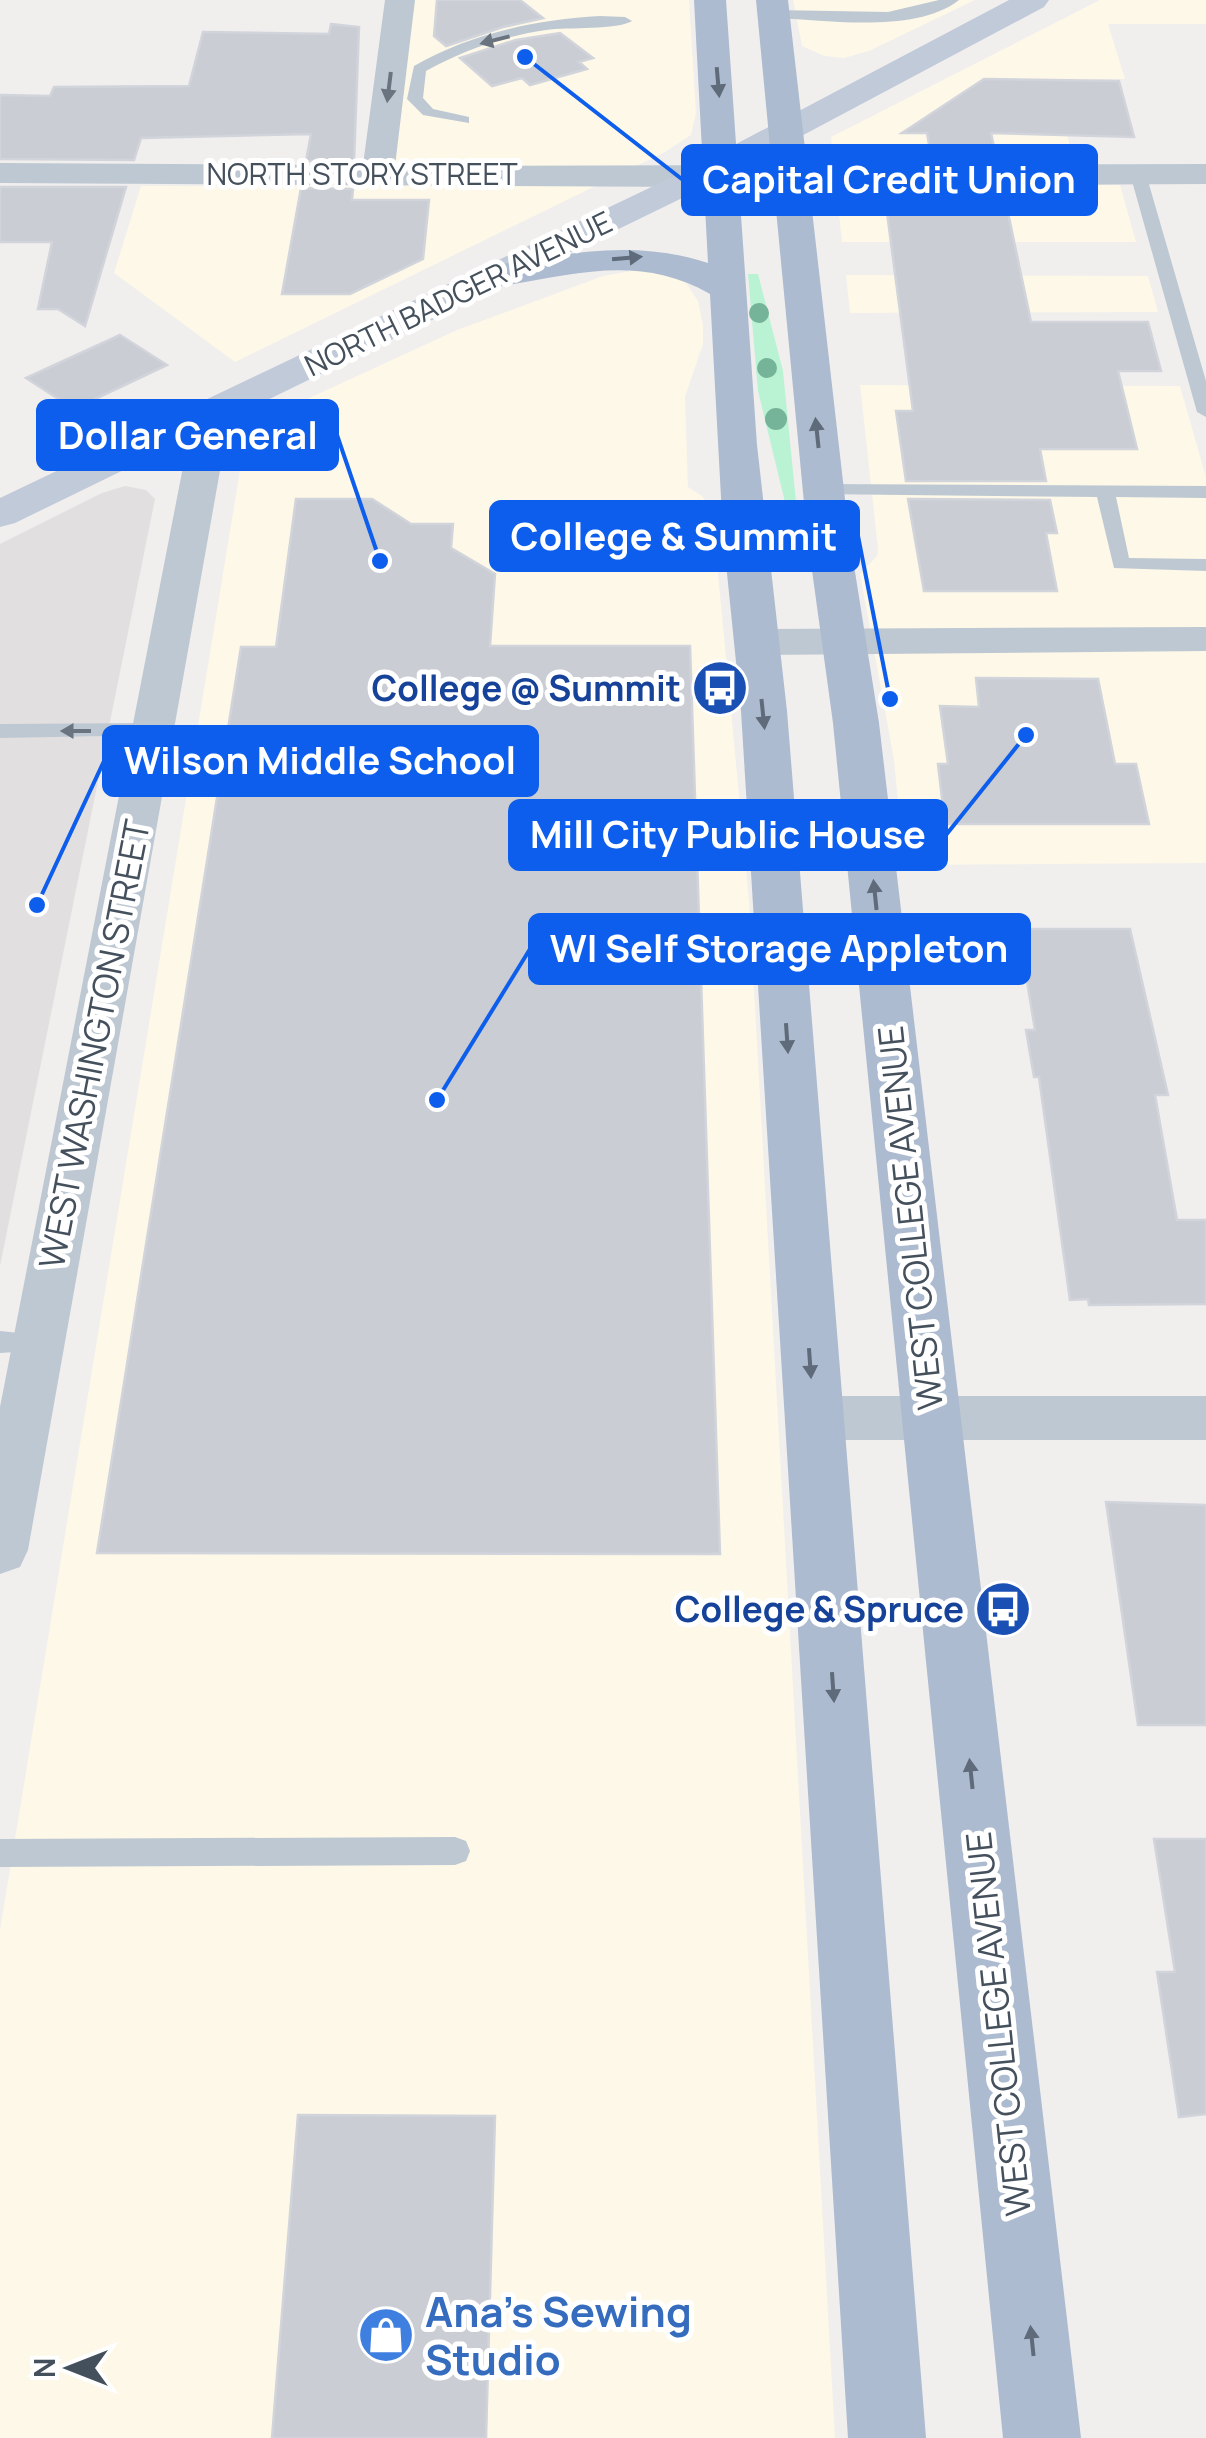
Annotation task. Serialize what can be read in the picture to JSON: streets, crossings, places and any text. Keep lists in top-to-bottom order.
{
  "streets": {
    "main road": ["NORTH BADGER AVENUE", "WEST COLLEGE AVENUE"],
    "street": ["NORTH STORY STREET", "WEST WASHINGTON STREET"]
  },
  "crossings": [
    ["NORTH STORY STREET", "NORTH BADGER AVENUE"],
    ["NORTH BADGER AVENUE", "WEST WASHINGTON STREET"],
    ["NORTH BADGER AVENUE", "WEST COLLEGE AVENUE"]
  ],
  "places": {
    "other": [
      "Capital Credit Union",
      "Dollar General",
      "College & Summit",
      "Mill City Public House",
      "Wilson Middle School",
      "WI Self Storage Appleton"
    ],
    "bus stop": ["College @ Summit", "College & Spruce"],
    "shop": ["Ana’s Sewing Studio"]
  },
  "north": "left"
}
